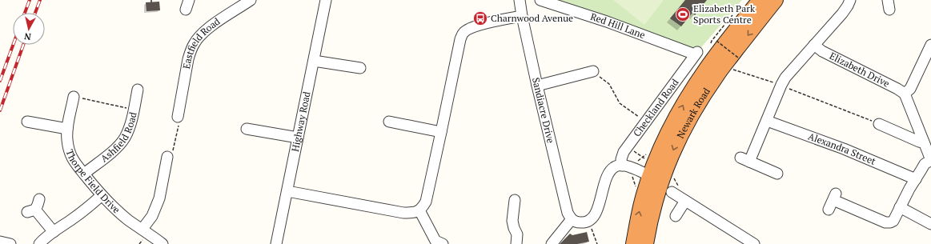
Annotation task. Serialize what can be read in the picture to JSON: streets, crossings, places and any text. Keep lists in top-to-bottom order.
{
  "streets": {
    "highway": ["Newark Road"],
    "street": [
      "Red Hill Lane",
      "Eastfield Road",
      "Elizabeth Drive",
      "Checkland Road",
      "Sandiacre Drive",
      "Highway Road",
      "Ashfield Road",
      "Alexandra Street",
      "Thorpe Field Drive"
    ]
  },
  "crossings": [
    ["Red Hill Lane", "Checkland Road"],
    ["Ashfield Road", "Thorpe Field Drive"]
  ],
  "places": {
    "sports": ["Elizabeth Park Sports Centre"],
    "bus stop": ["Charnwood Avenue"]
  },
  "north": "bottom"
}
